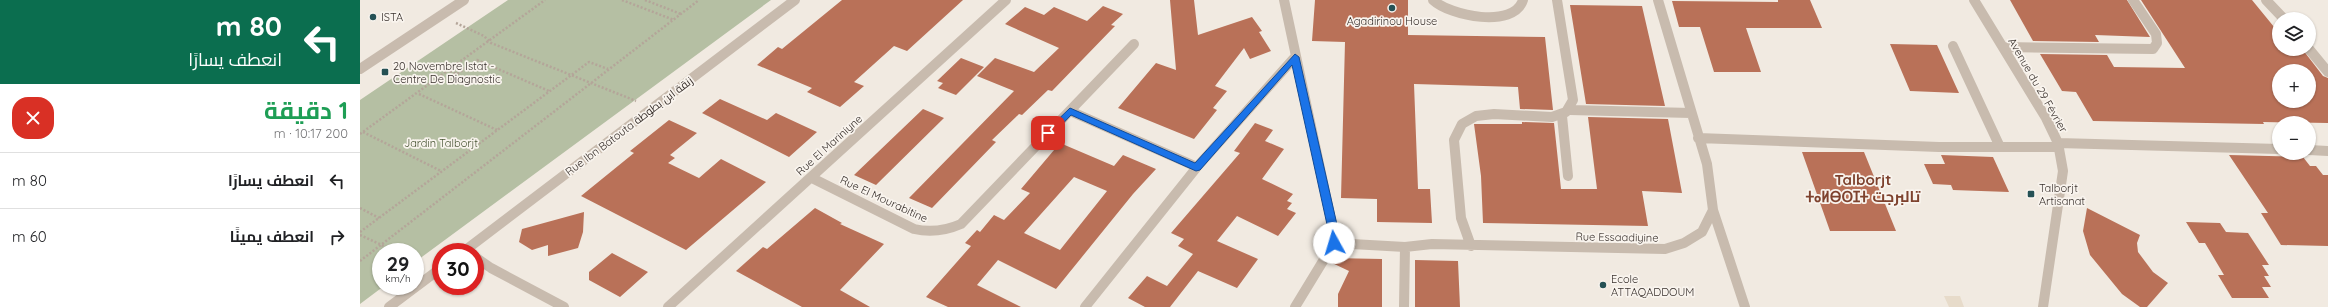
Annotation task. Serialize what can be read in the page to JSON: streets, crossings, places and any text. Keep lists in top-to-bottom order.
{
  "streets": {
    "street": [
      "Avenue du 29 Février",
      "Rue Ibn Batouta زنقة ابن بطوطة",
      "Rue El Mariniyne",
      "Rue El Mourabitine",
      "Rue Essaadiyine"
    ]
  },
  "crossings": [
    ["Rue El Mariniyne", "Rue El Mourabitine"]
  ],
  "districts": ["Talborjt ⵜⴰⵍⴱⵔⵊⵜ تالبرجت"],
  "parks": ["Jardin Talborjt"],
  "places": {
    "other": ["Agadirinou House", "ISTA", "Ecole ATTAQADDOUM"],
    "transit": ["20 Novembre Istat - Centre De Diagnostic", "Talborjt Artisanat"]
  },
  "page": {
    "turn": ["80 m", "انعطف يسارًا"],
    "map_buttons": ["+", "−"],
    "heading": ["1 دقيقة", "200 m · 10:17"],
    "list": [
      {
        "name": "انعطف يسارًا",
        "value": "80 m"
      },
      {
        "name": "انعطف يمينًا",
        "value": "60 m"
      }
    ],
    "speed": "29 km/h",
    "limit": "30"
  }
}
